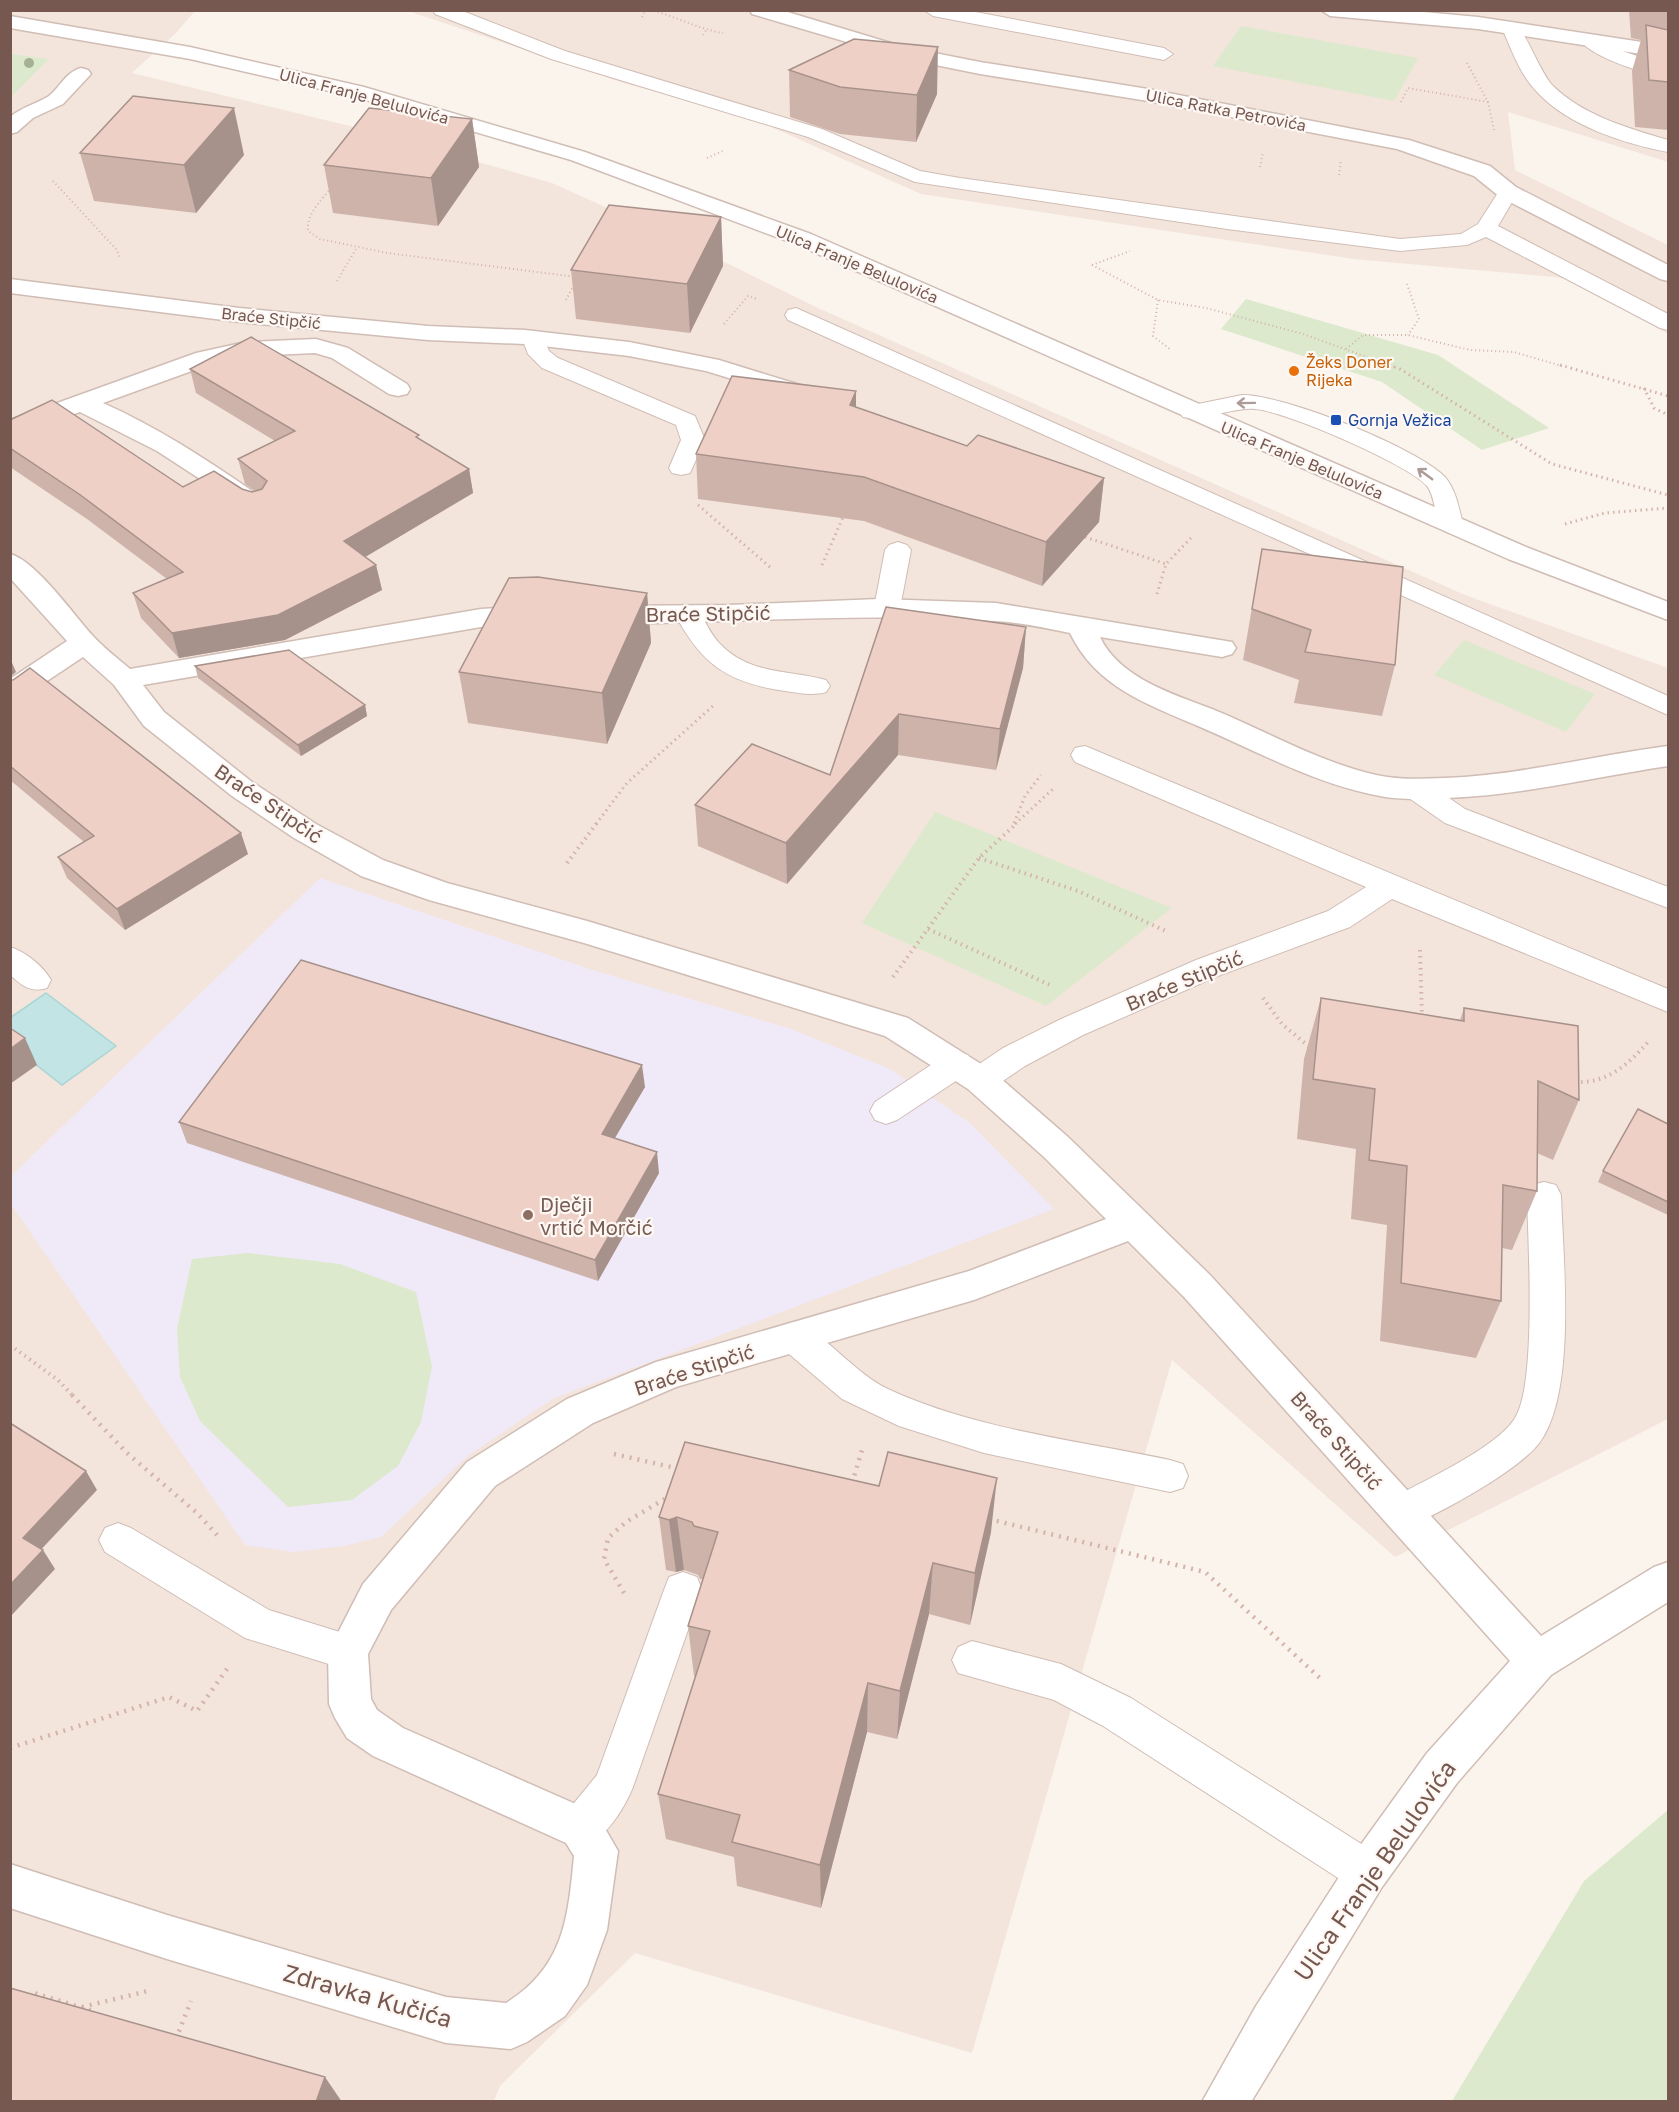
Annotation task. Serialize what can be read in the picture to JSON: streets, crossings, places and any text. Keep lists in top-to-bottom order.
{
  "streets": {
    "street": [
      "Ulica Franje Belulovića",
      "Ulica Ratka Petrovića",
      "Braće Stipčić",
      "Zdravka Kučića"
    ]
  },
  "crossings": [
    ["Ulica Franje Belulovića", "Braće Stipčić"]
  ],
  "places": {
    "other": ["Žeks Doner Rijeka", "Dječji vrtić Morčić"],
    "transit": ["Gornja Vežica"]
  }
}
